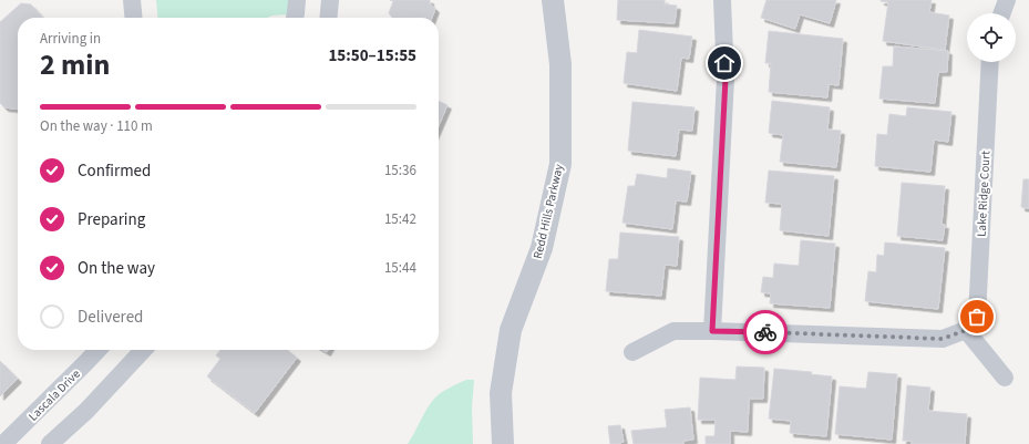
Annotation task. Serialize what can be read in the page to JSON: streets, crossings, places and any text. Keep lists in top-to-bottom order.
{
  "streets": {
    "street": ["Lake Ridge Court", "Redd Hills Parkway", "Lascala Drive"]
  },
  "page": {
    "heading": ["2 min", "Arriving in", "15:50–15:55"],
    "bar": "On the way · 110 m",
    "list": [
      ["Confirmed", "15:36"],
      ["Preparing", "15:42"],
      ["On the way", "15:44"],
      "Delivered"
    ]
  }
}
